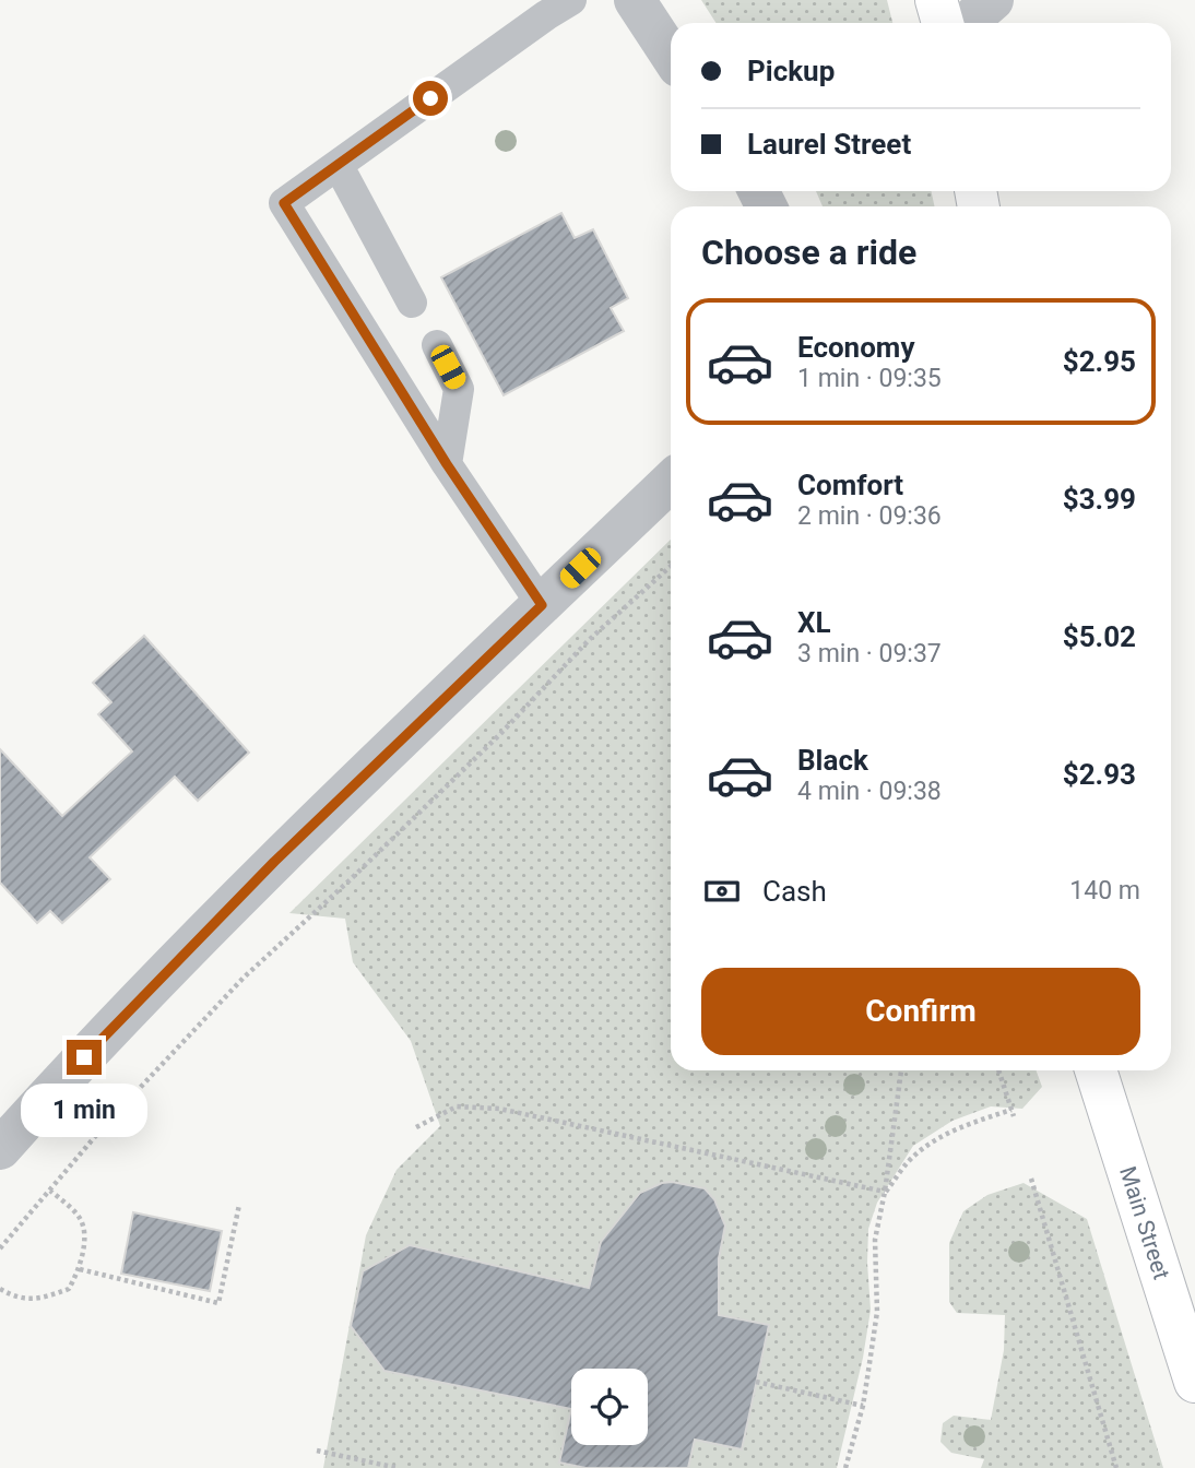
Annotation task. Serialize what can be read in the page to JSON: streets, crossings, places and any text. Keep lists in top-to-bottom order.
{
  "streets": {
    "main road": ["Main Street"]
  },
  "page": {
    "banner": ["Pickup", "Laurel Street"],
    "heading": "Choose a ride",
    "list": [
      {
        "name": "Economy",
        "note": "1 min · 09:35",
        "value": "$2.95"
      },
      {
        "name": "Comfort",
        "note": "2 min · 09:36",
        "value": "$3.99"
      },
      {
        "name": "XL",
        "note": "3 min · 09:37",
        "value": "$5.02"
      },
      {
        "name": "Black",
        "note": "4 min · 09:38",
        "value": "$2.93"
      }
    ],
    "pay": ["Cash", "140 m"],
    "buttons": "Confirm",
    "bubble": "1 min"
  }
}
